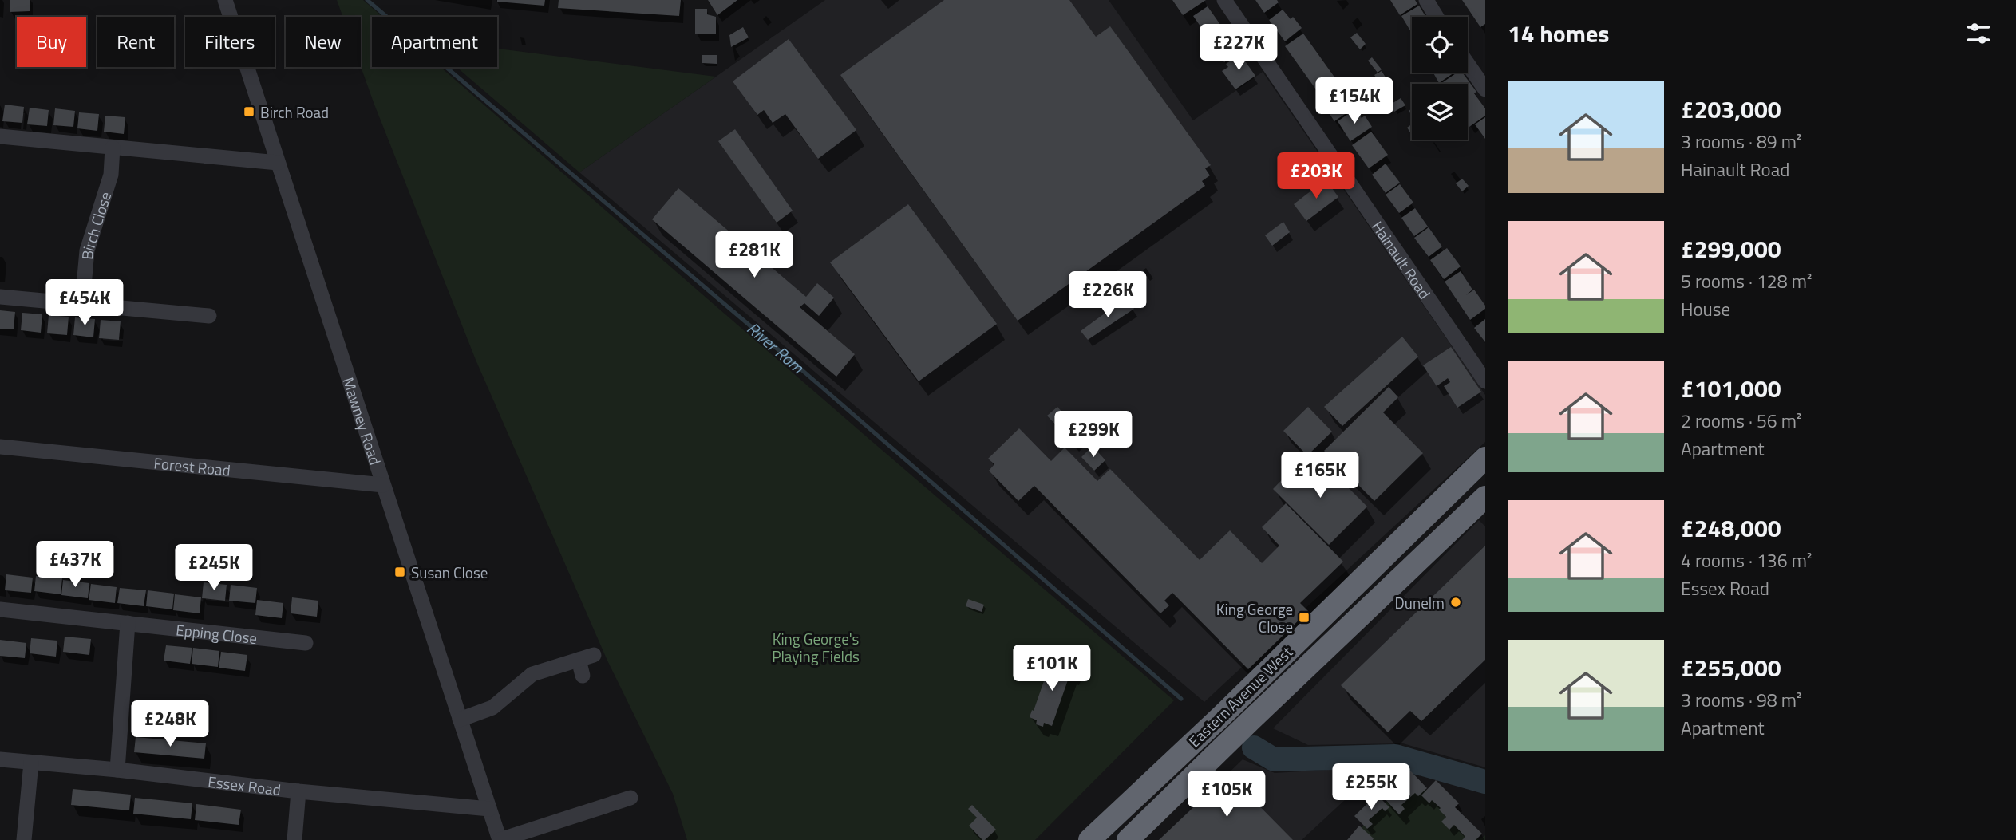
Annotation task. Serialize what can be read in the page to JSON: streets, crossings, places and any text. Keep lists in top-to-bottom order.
{
  "streets": {
    "highway": ["Eastern Avenue West"],
    "street": [
      "Birch Close",
      "Hainault Road",
      "Mawney Road",
      "Forest Road",
      "Epping Close",
      "Essex Road"
    ]
  },
  "crossings": [
    ["Mawney Road", "Forest Road"],
    ["Mawney Road", "Essex Road"]
  ],
  "water": ["River Rom"],
  "parks": ["King George's Playing Fields"],
  "places": {
    "transit": ["Birch Road", "Susan Close", "King George Close"],
    "other": ["Dunelm"]
  },
  "page": {
    "heading": "14 homes",
    "chip": [
      "Buy",
      "Rent",
      "Filters",
      "New",
      "Apartment"
    ],
    "price": [
      "£227K",
      "£154K",
      "£203K",
      "£281K",
      "£226K",
      "£454K",
      "£299K",
      "£165K",
      "£437K",
      "£245K",
      "£101K",
      "£248K",
      "£255K",
      "£105K"
    ],
    "list": [
      {
        "name": "£203,000",
        "note": "3 rooms · 89 m² · Hainault Road"
      },
      {
        "name": "£299,000",
        "note": "5 rooms · 128 m² · House"
      },
      {
        "name": "£101,000",
        "note": "2 rooms · 56 m² · Apartment"
      },
      {
        "name": "£248,000",
        "note": "4 rooms · 136 m² · Essex Road"
      },
      {
        "name": "£255,000",
        "note": "3 rooms · 98 m² · Apartment"
      }
    ]
  }
}
